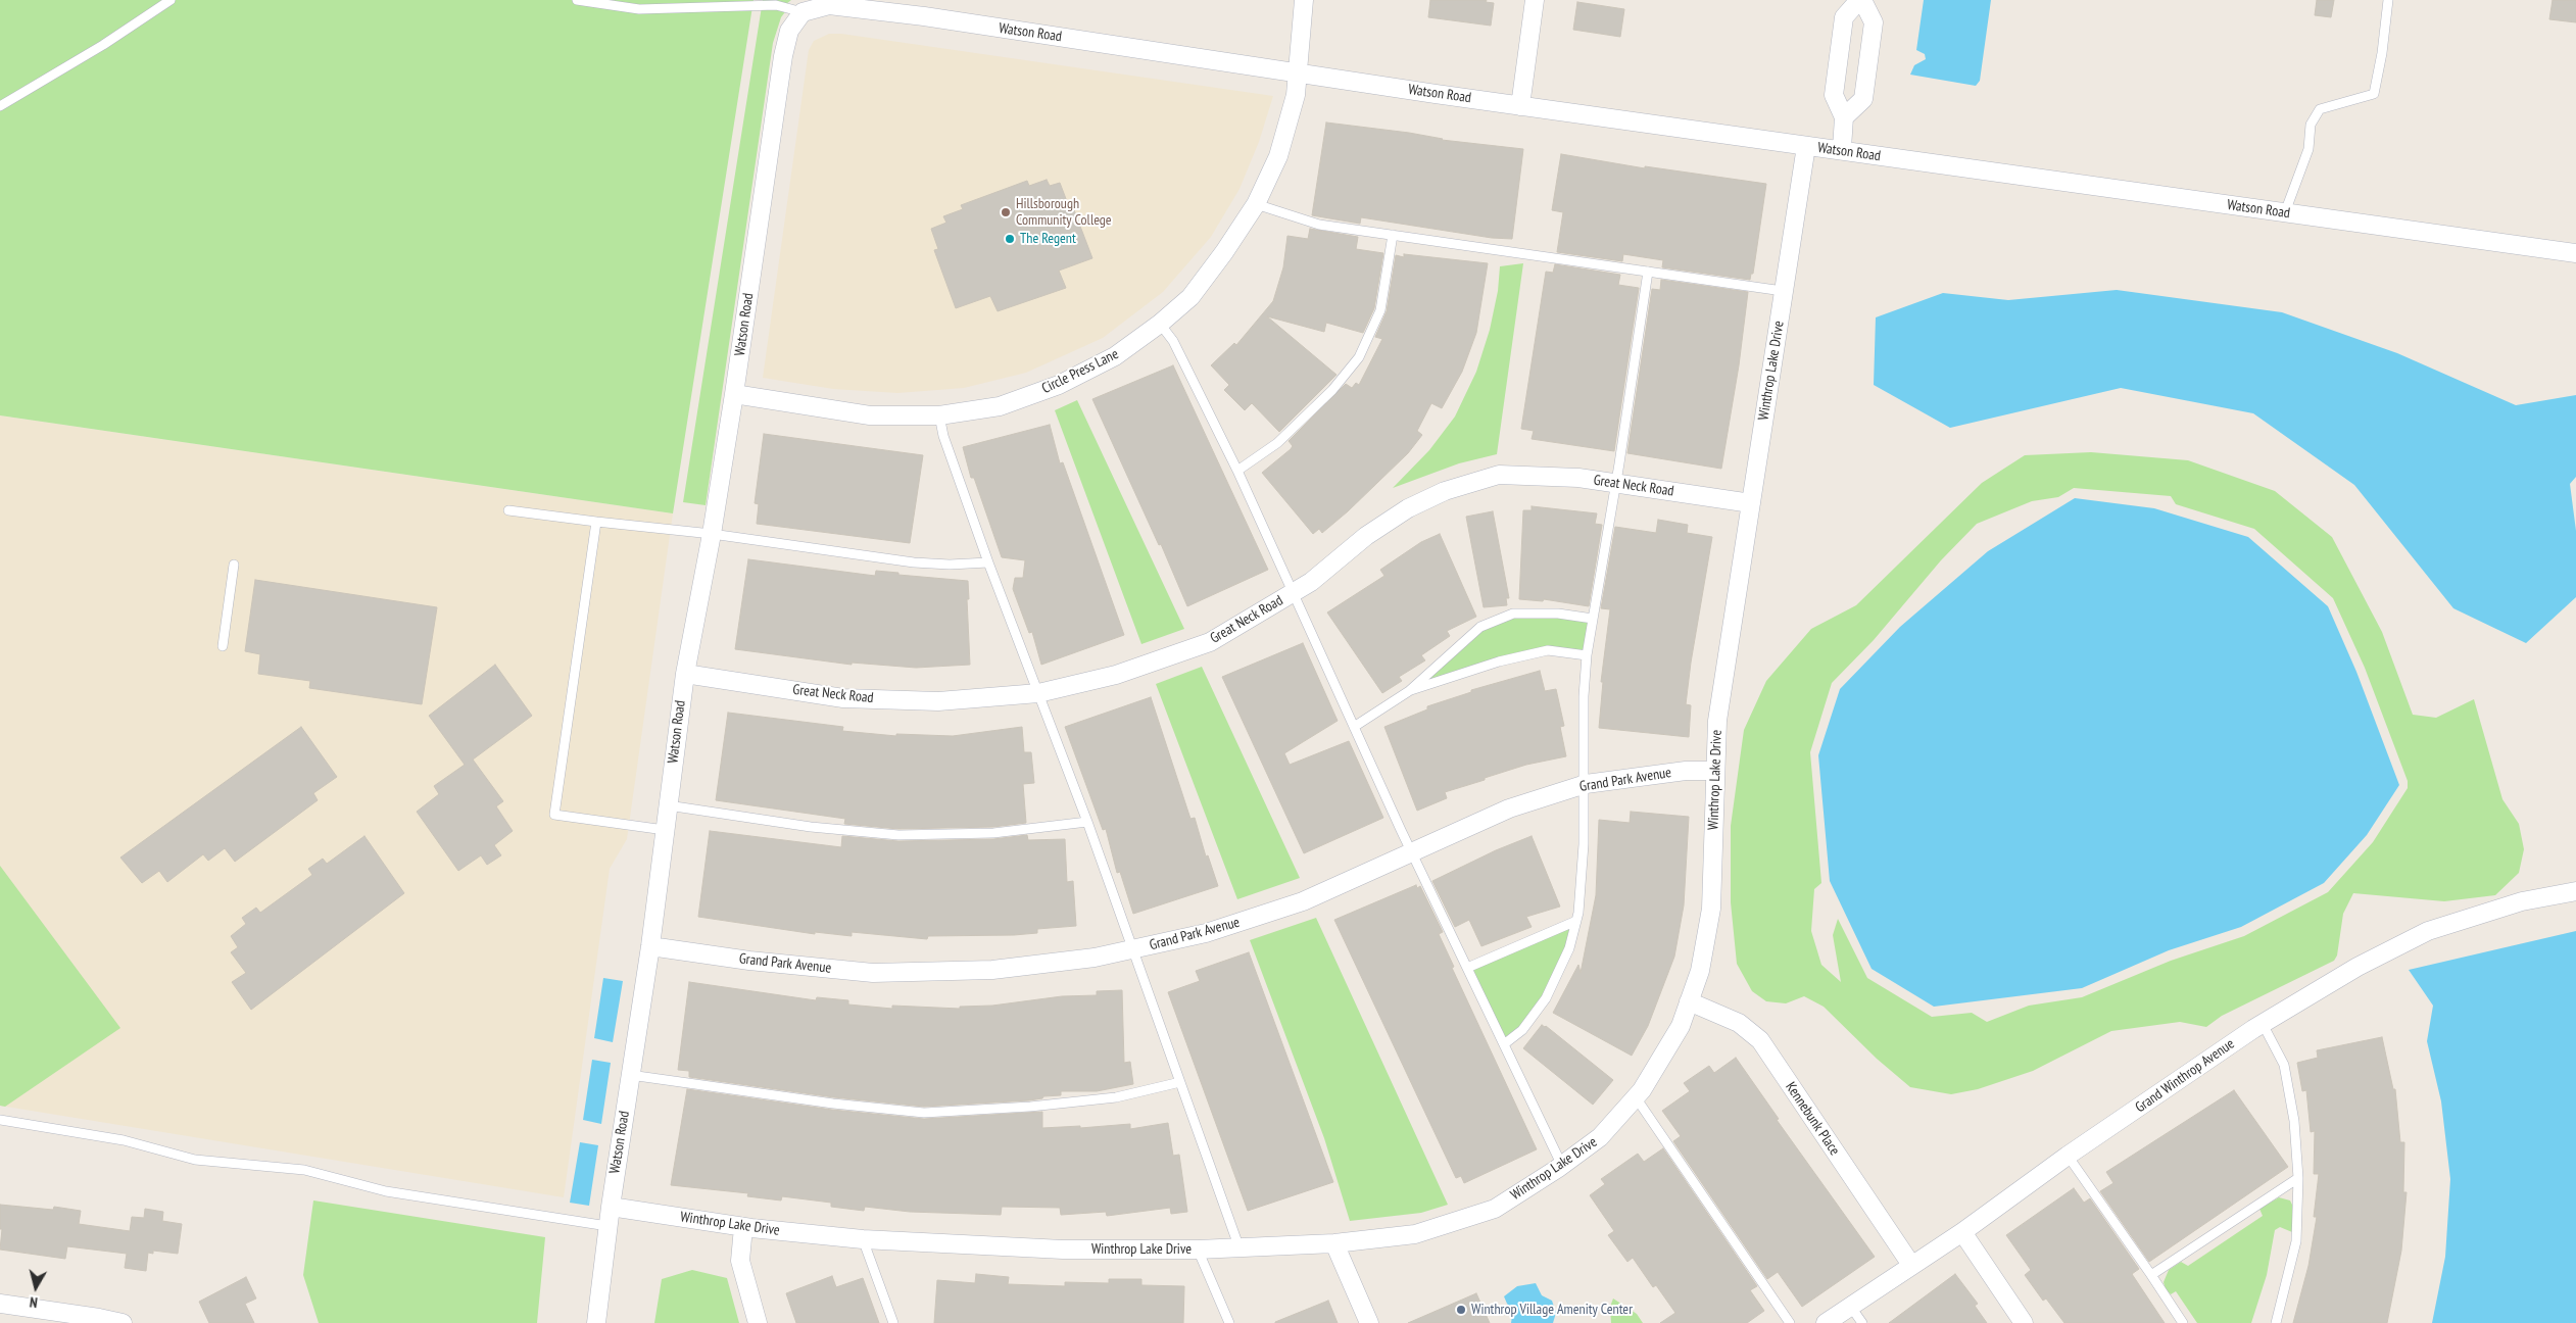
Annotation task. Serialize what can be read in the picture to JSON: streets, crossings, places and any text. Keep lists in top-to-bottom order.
{
  "streets": {
    "street": [
      "Watson Road",
      "Winthrop Lake Drive",
      "Circle Press Lane",
      "Great Neck Road",
      "Grand Park Avenue",
      "Grand Winthrop Avenue",
      "Kennebunk Place"
    ]
  },
  "crossings": [
    ["Watson Road", "Winthrop Lake Drive"],
    ["Watson Road", "Circle Press Lane"],
    ["Watson Road", "Great Neck Road"],
    ["Watson Road", "Grand Park Avenue"],
    ["Winthrop Lake Drive", "Great Neck Road"],
    ["Winthrop Lake Drive", "Grand Park Avenue"],
    ["Winthrop Lake Drive", "Kennebunk Place"],
    ["Grand Winthrop Avenue", "Kennebunk Place"]
  ],
  "places": ["Hillsborough Community College", "The Regent", "Winthrop Village Amenity Center"],
  "north": "bottom"
}
